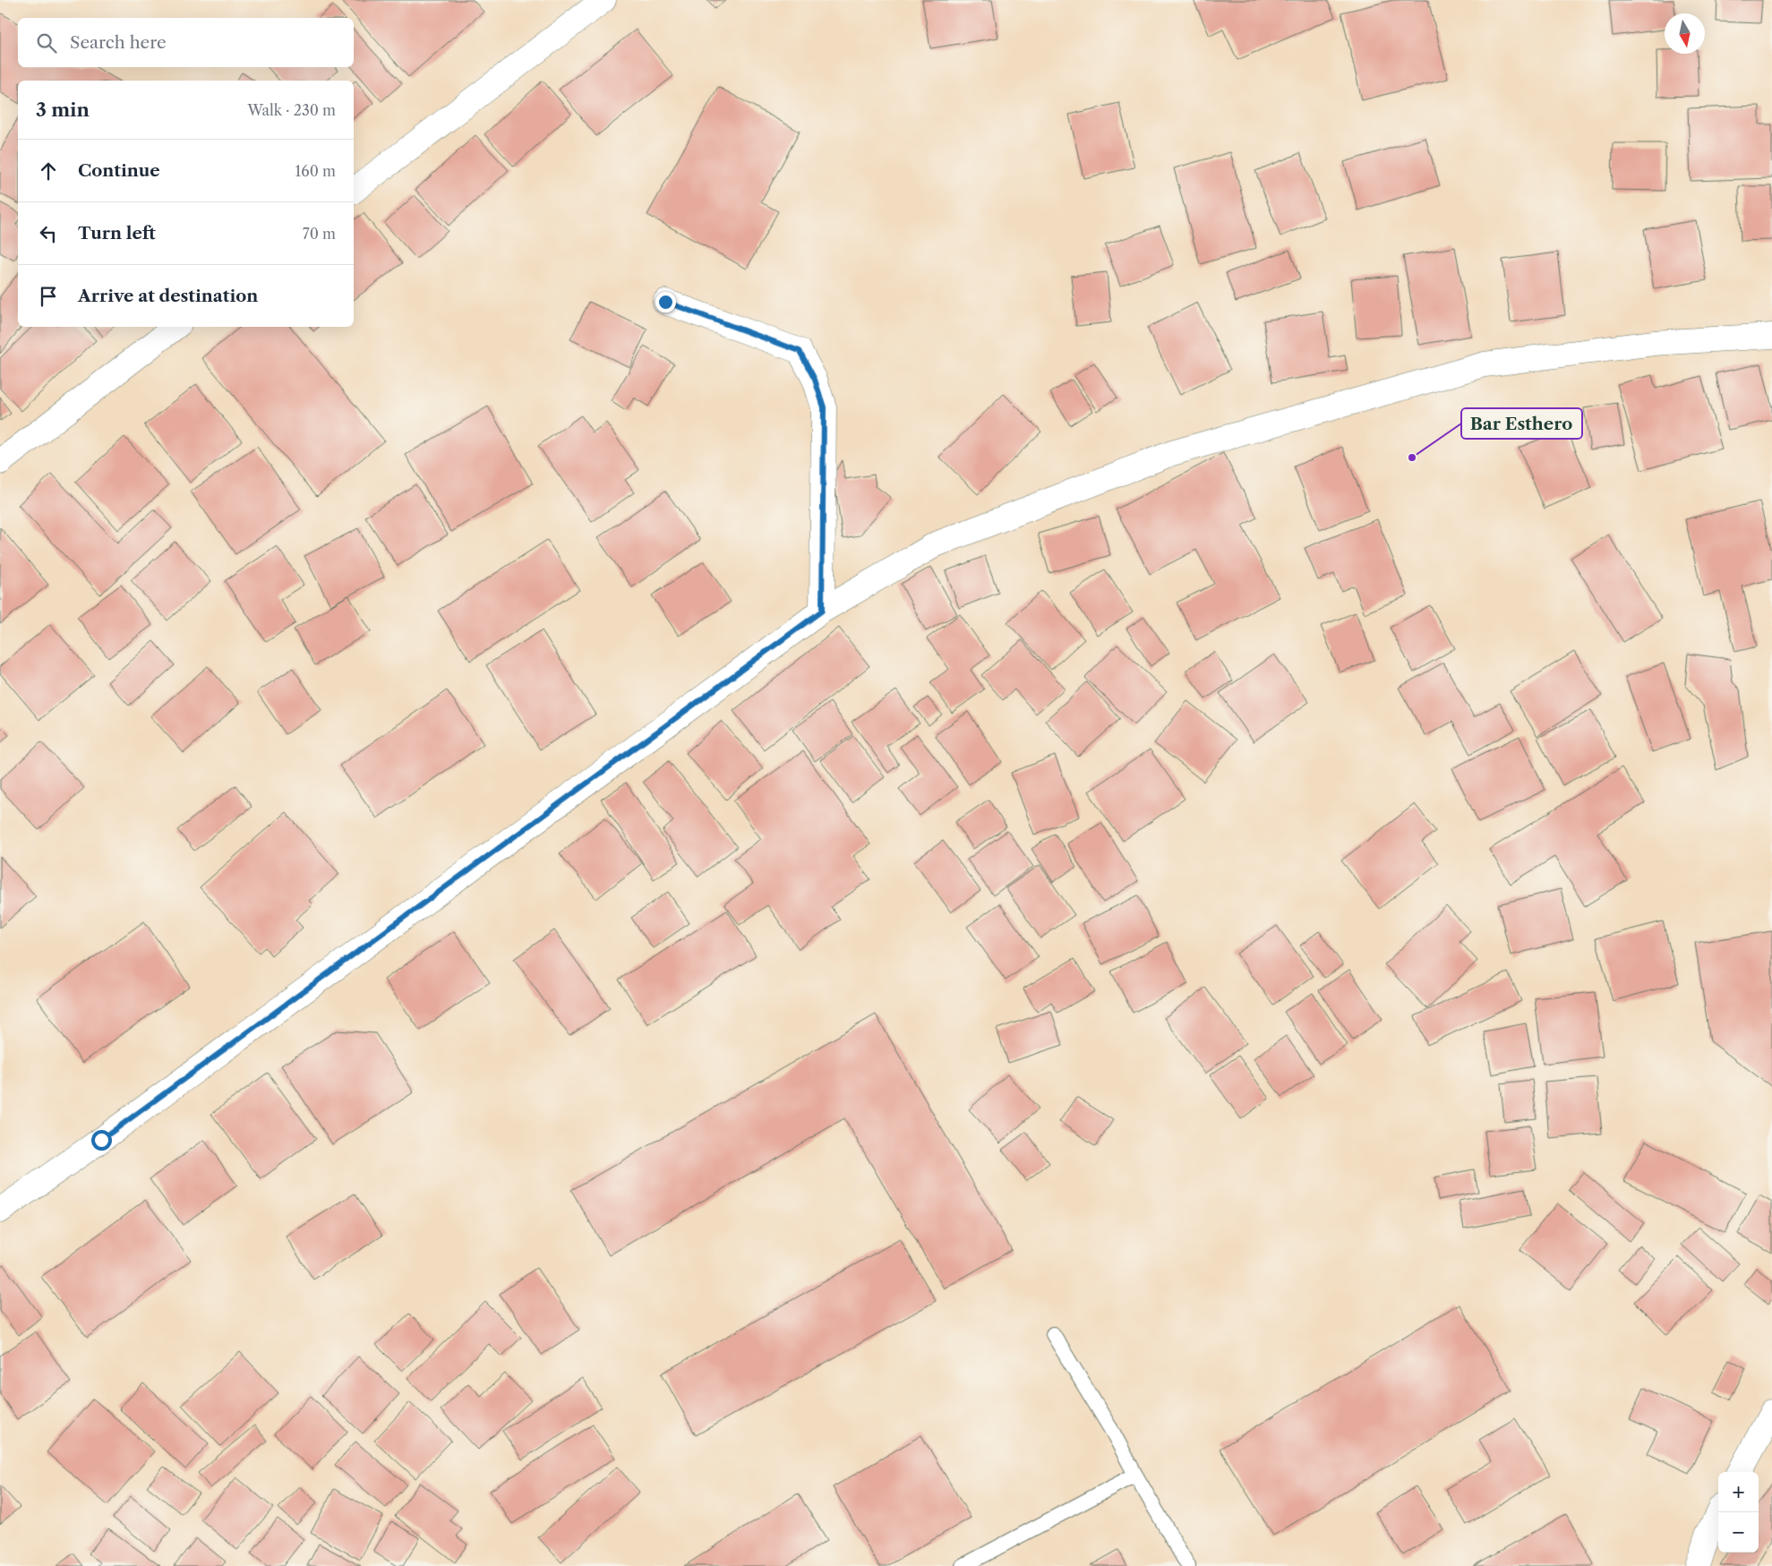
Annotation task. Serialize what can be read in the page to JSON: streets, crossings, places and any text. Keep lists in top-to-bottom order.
{
  "places": ["Bar Esthero"],
  "north": "bottom",
  "page": {
    "search": "Search here",
    "heading": ["3 min", "Walk · 230 m"],
    "list": [
      ["Continue", "160 m"],
      ["Turn left", "70 m"],
      "Arrive at destination"
    ],
    "map_buttons": ["+", "−"]
  }
}
